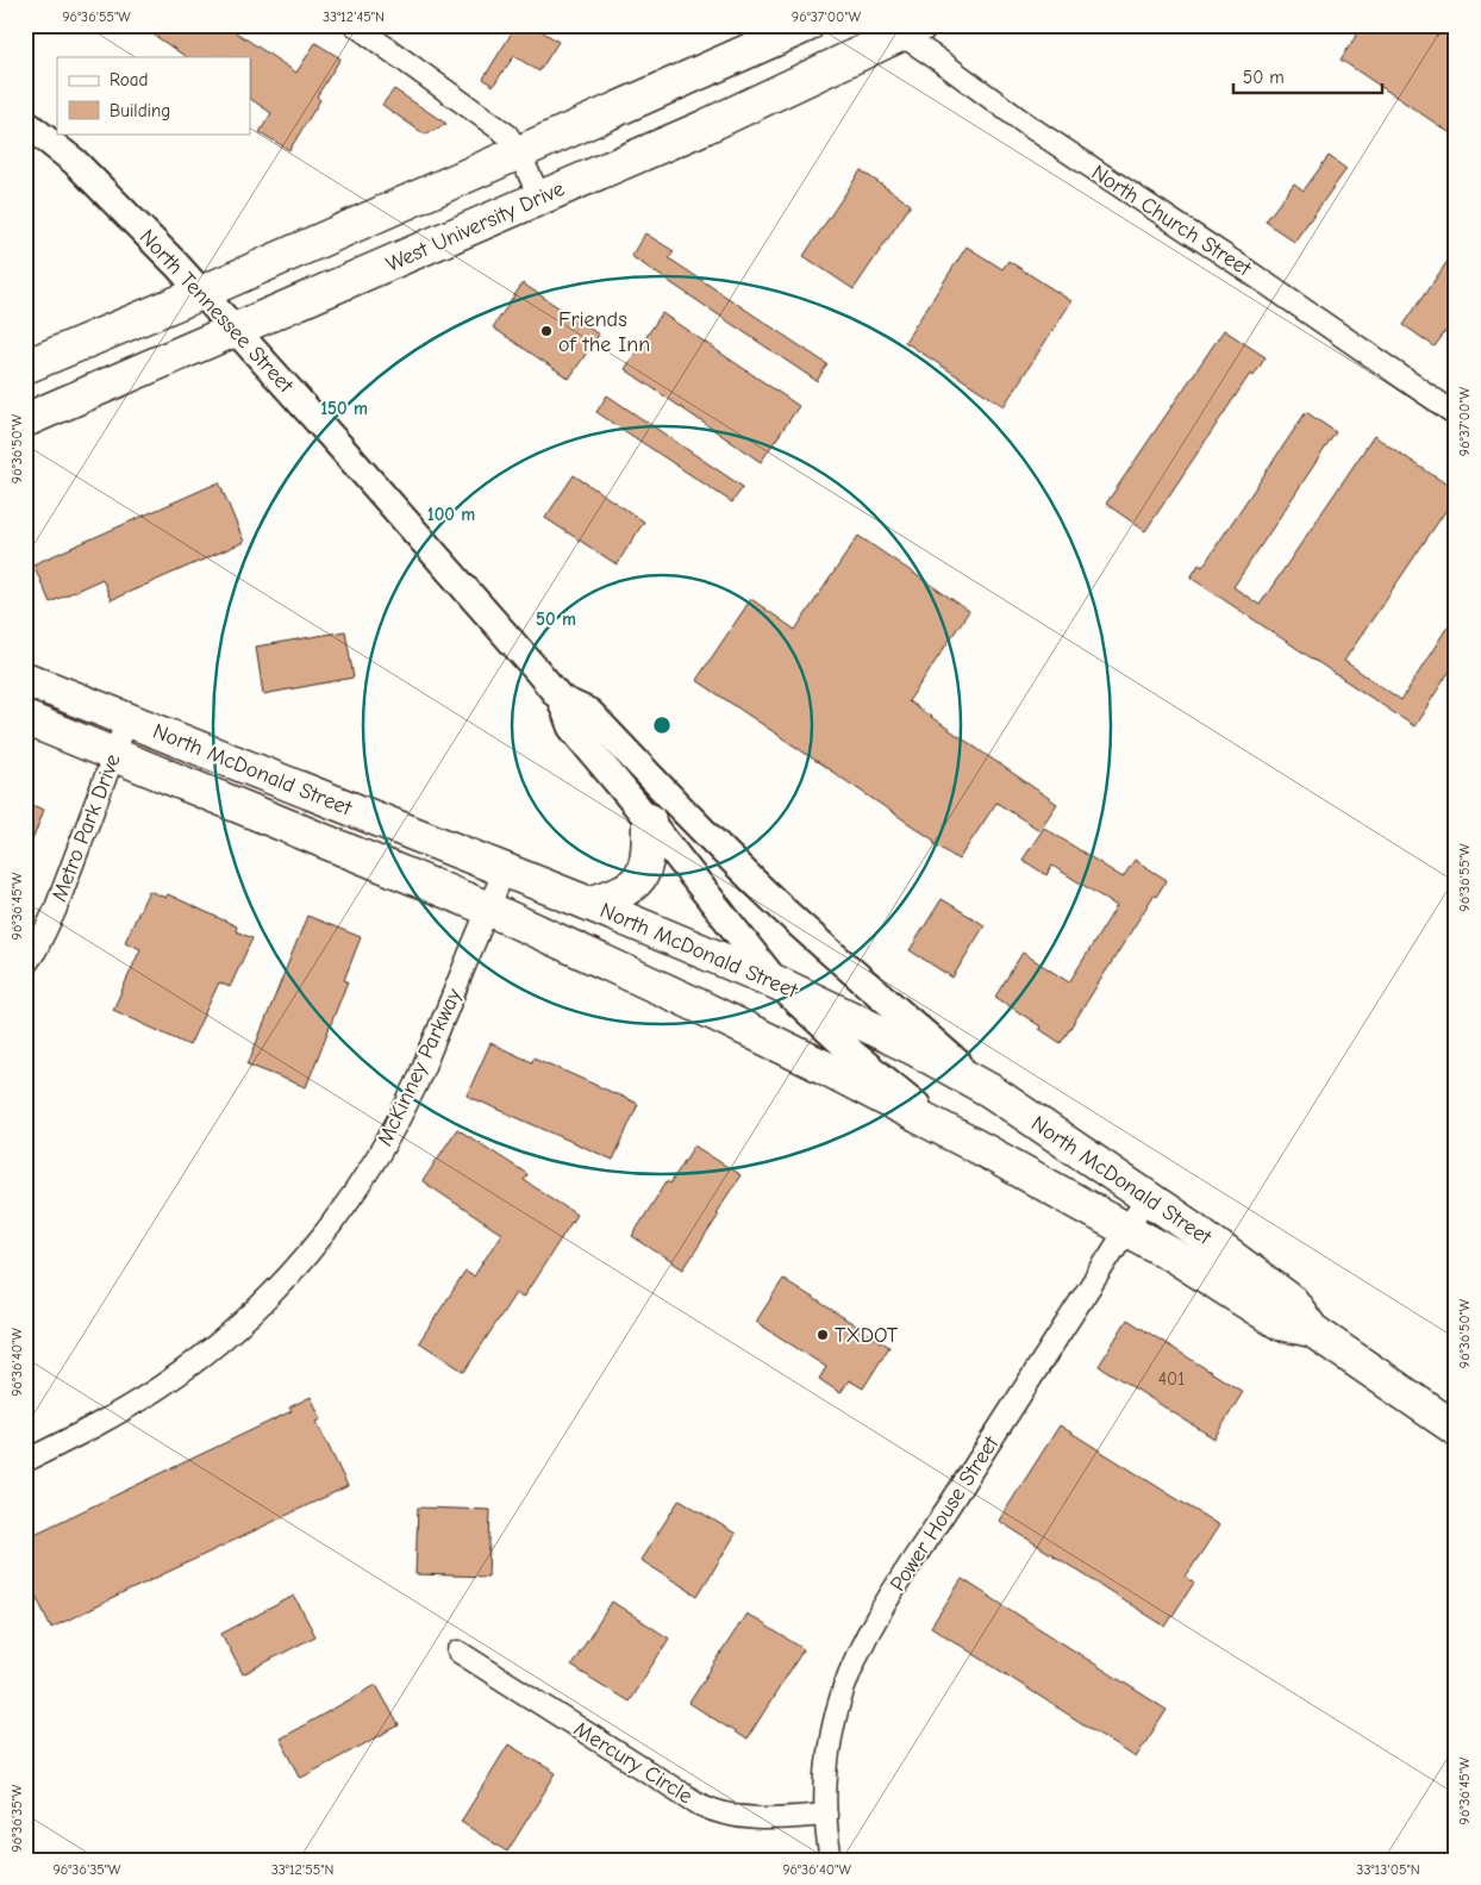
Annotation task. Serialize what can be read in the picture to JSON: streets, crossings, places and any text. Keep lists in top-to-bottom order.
{
  "streets": {
    "main road": ["West University Drive", "North McDonald Street"],
    "street": [
      "North Church Street",
      "North Tennessee Street",
      "Metro Park Drive",
      "McKinney Parkway",
      "Power House Street",
      "Mercury Circle"
    ]
  },
  "crossings": [
    ["North Church Street", "West University Drive"],
    ["West University Drive", "North Tennessee Street"],
    ["North McDonald Street", "Metro Park Drive"],
    ["North McDonald Street", "McKinney Parkway"],
    ["North McDonald Street", "Power House Street"],
    ["Power House Street", "Mercury Circle"]
  ],
  "places": ["Friends of the Inn", "TXDOT"],
  "house_numbers": ["401"],
  "legend": ["Road", "Building"],
  "scale_bar": "50 m",
  "coordinates": [
    "96°36'55\"W",
    "33°12'45\"N",
    "96°37'00\"W",
    "96°36'50\"W",
    "96°36'45\"W",
    "96°36'40\"W",
    "96°36'35\"W",
    "33°12'55\"N",
    "33°13'05\"N"
  ],
  "rings": ["150 m", "100 m", "50 m"]
}
